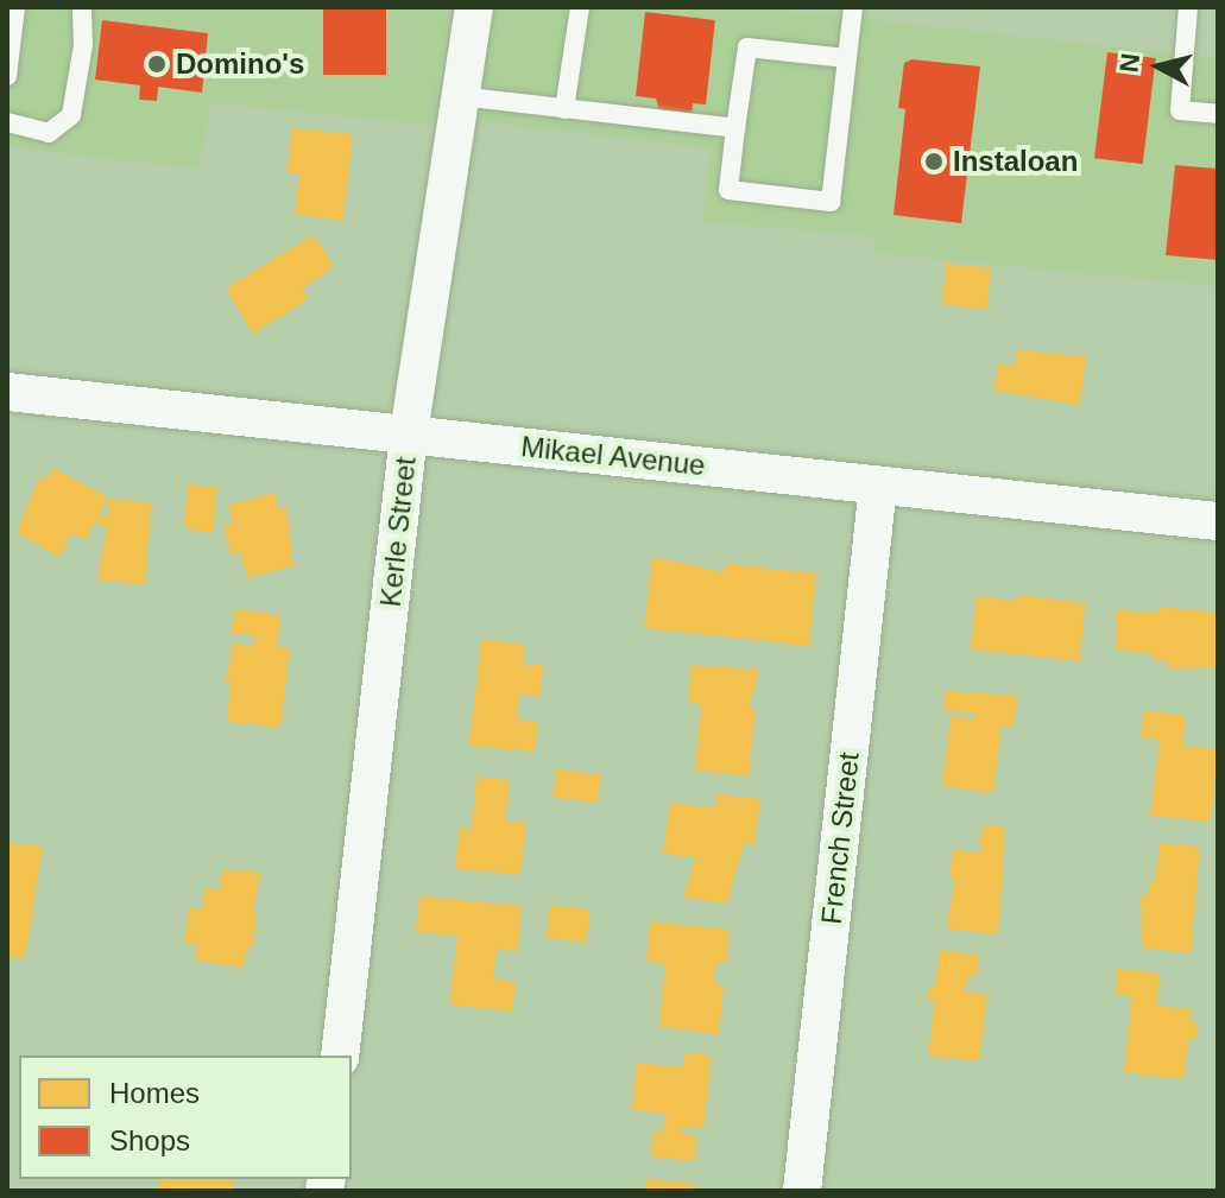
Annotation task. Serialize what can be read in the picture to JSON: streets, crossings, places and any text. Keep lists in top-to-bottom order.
{
  "streets": {
    "street": ["Mikael Avenue", "Kerle Street", "French Street"]
  },
  "crossings": [
    ["Mikael Avenue", "Kerle Street"],
    ["Mikael Avenue", "French Street"]
  ],
  "places": ["Domino's", "Instaloan"],
  "legend": ["Homes", "Shops"],
  "north": "left"
}
